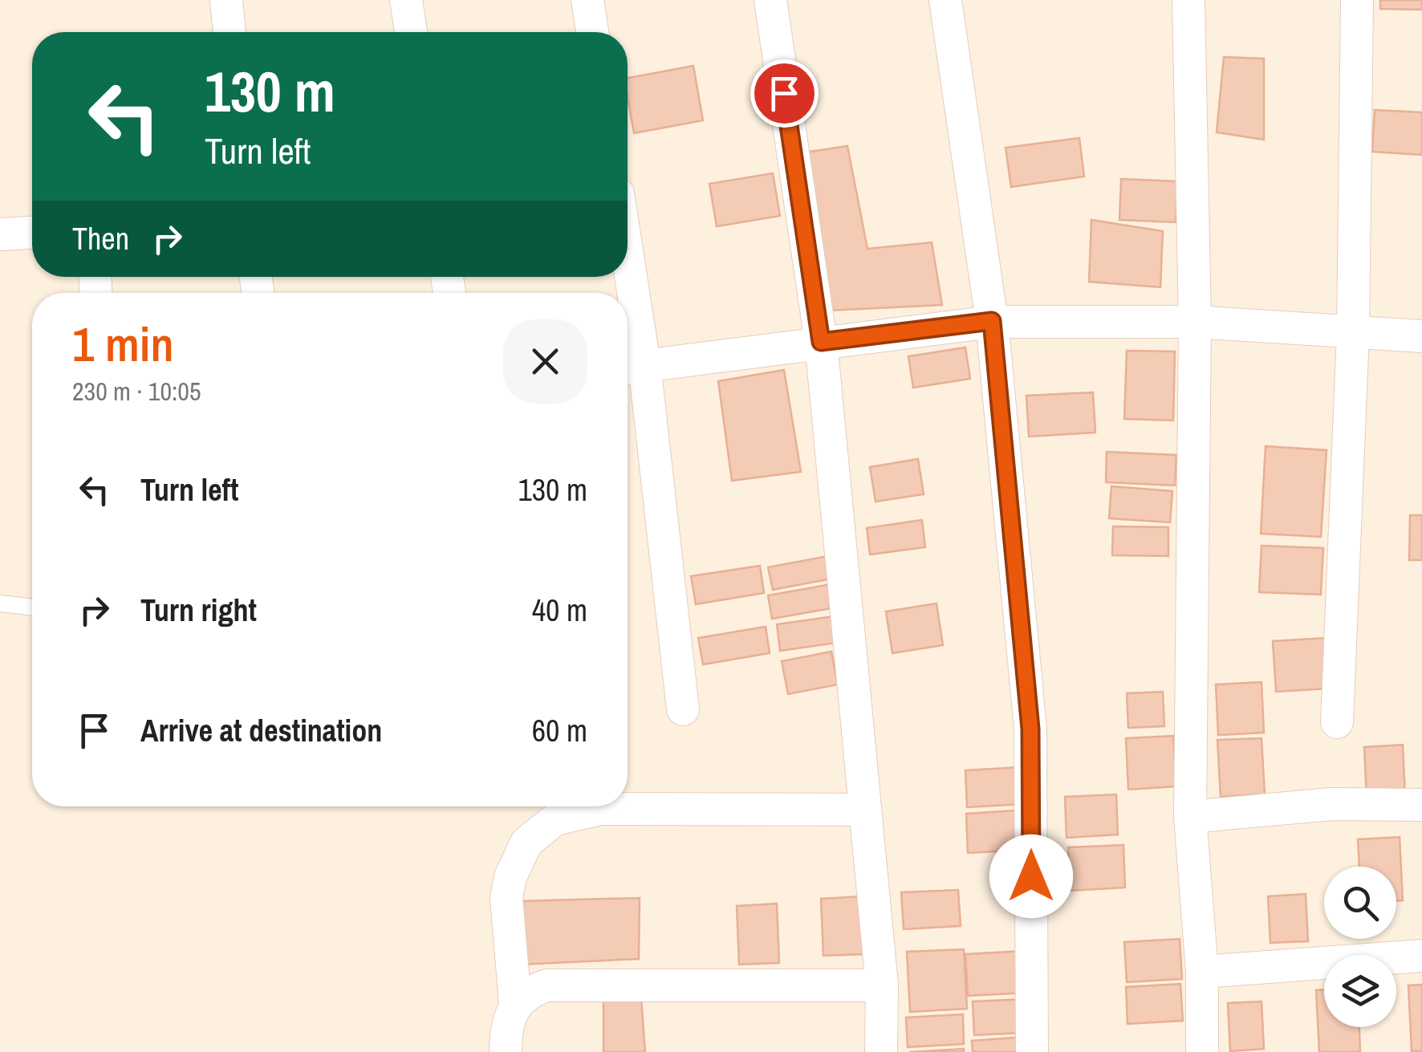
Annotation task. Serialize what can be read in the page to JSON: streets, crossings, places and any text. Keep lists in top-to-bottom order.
{
  "page": {
    "turn": ["130 m", "Turn left"],
    "then": "Then",
    "heading": ["1 min", "230 m · 10:05"],
    "list": [
      {
        "name": "Turn left",
        "value": "130 m"
      },
      {
        "name": "Turn right",
        "value": "40 m"
      },
      {
        "name": "Arrive at destination",
        "value": "60 m"
      }
    ]
  }
}
